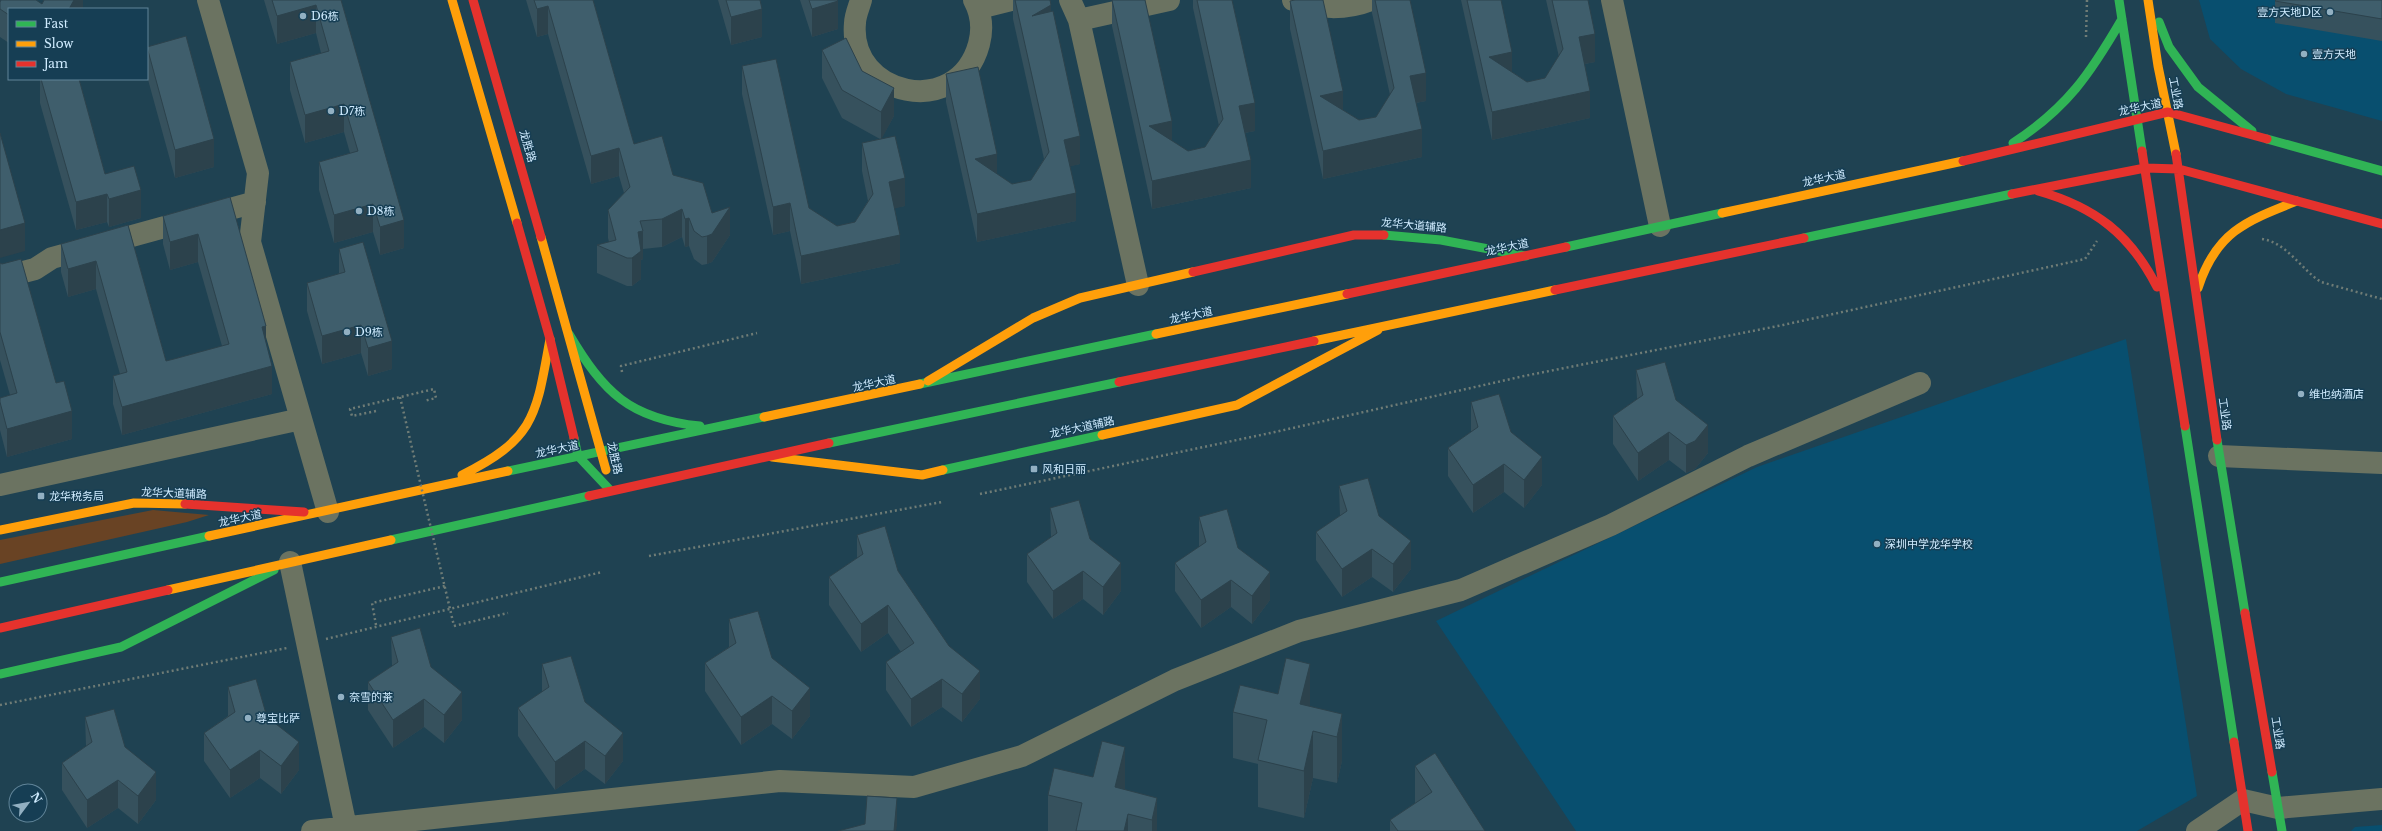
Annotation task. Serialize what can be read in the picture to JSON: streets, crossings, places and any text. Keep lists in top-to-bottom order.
{
  "streets": {
    "main road": [
      "工业路",
      "龙华大道",
      "龙胜路",
      "龙华大道辅路"
    ]
  },
  "crossings": [
    ["工业路", "龙华大道"],
    ["龙华大道", "龙胜路"],
    ["龙华大道", "龙华大道辅路"]
  ],
  "places": {
    "other": [
      "壹方天地D区",
      "D6栋",
      "壹方天地",
      "D7栋",
      "D8栋",
      "D9栋",
      "维也纳酒店",
      "深圳中学龙华学校",
      "奈雪的茶",
      "尊宝比萨"
    ],
    "transit": ["风和日丽", "龙华税务局"]
  },
  "legend": ["Fast", "Slow", "Jam"],
  "north": "top right"
}
